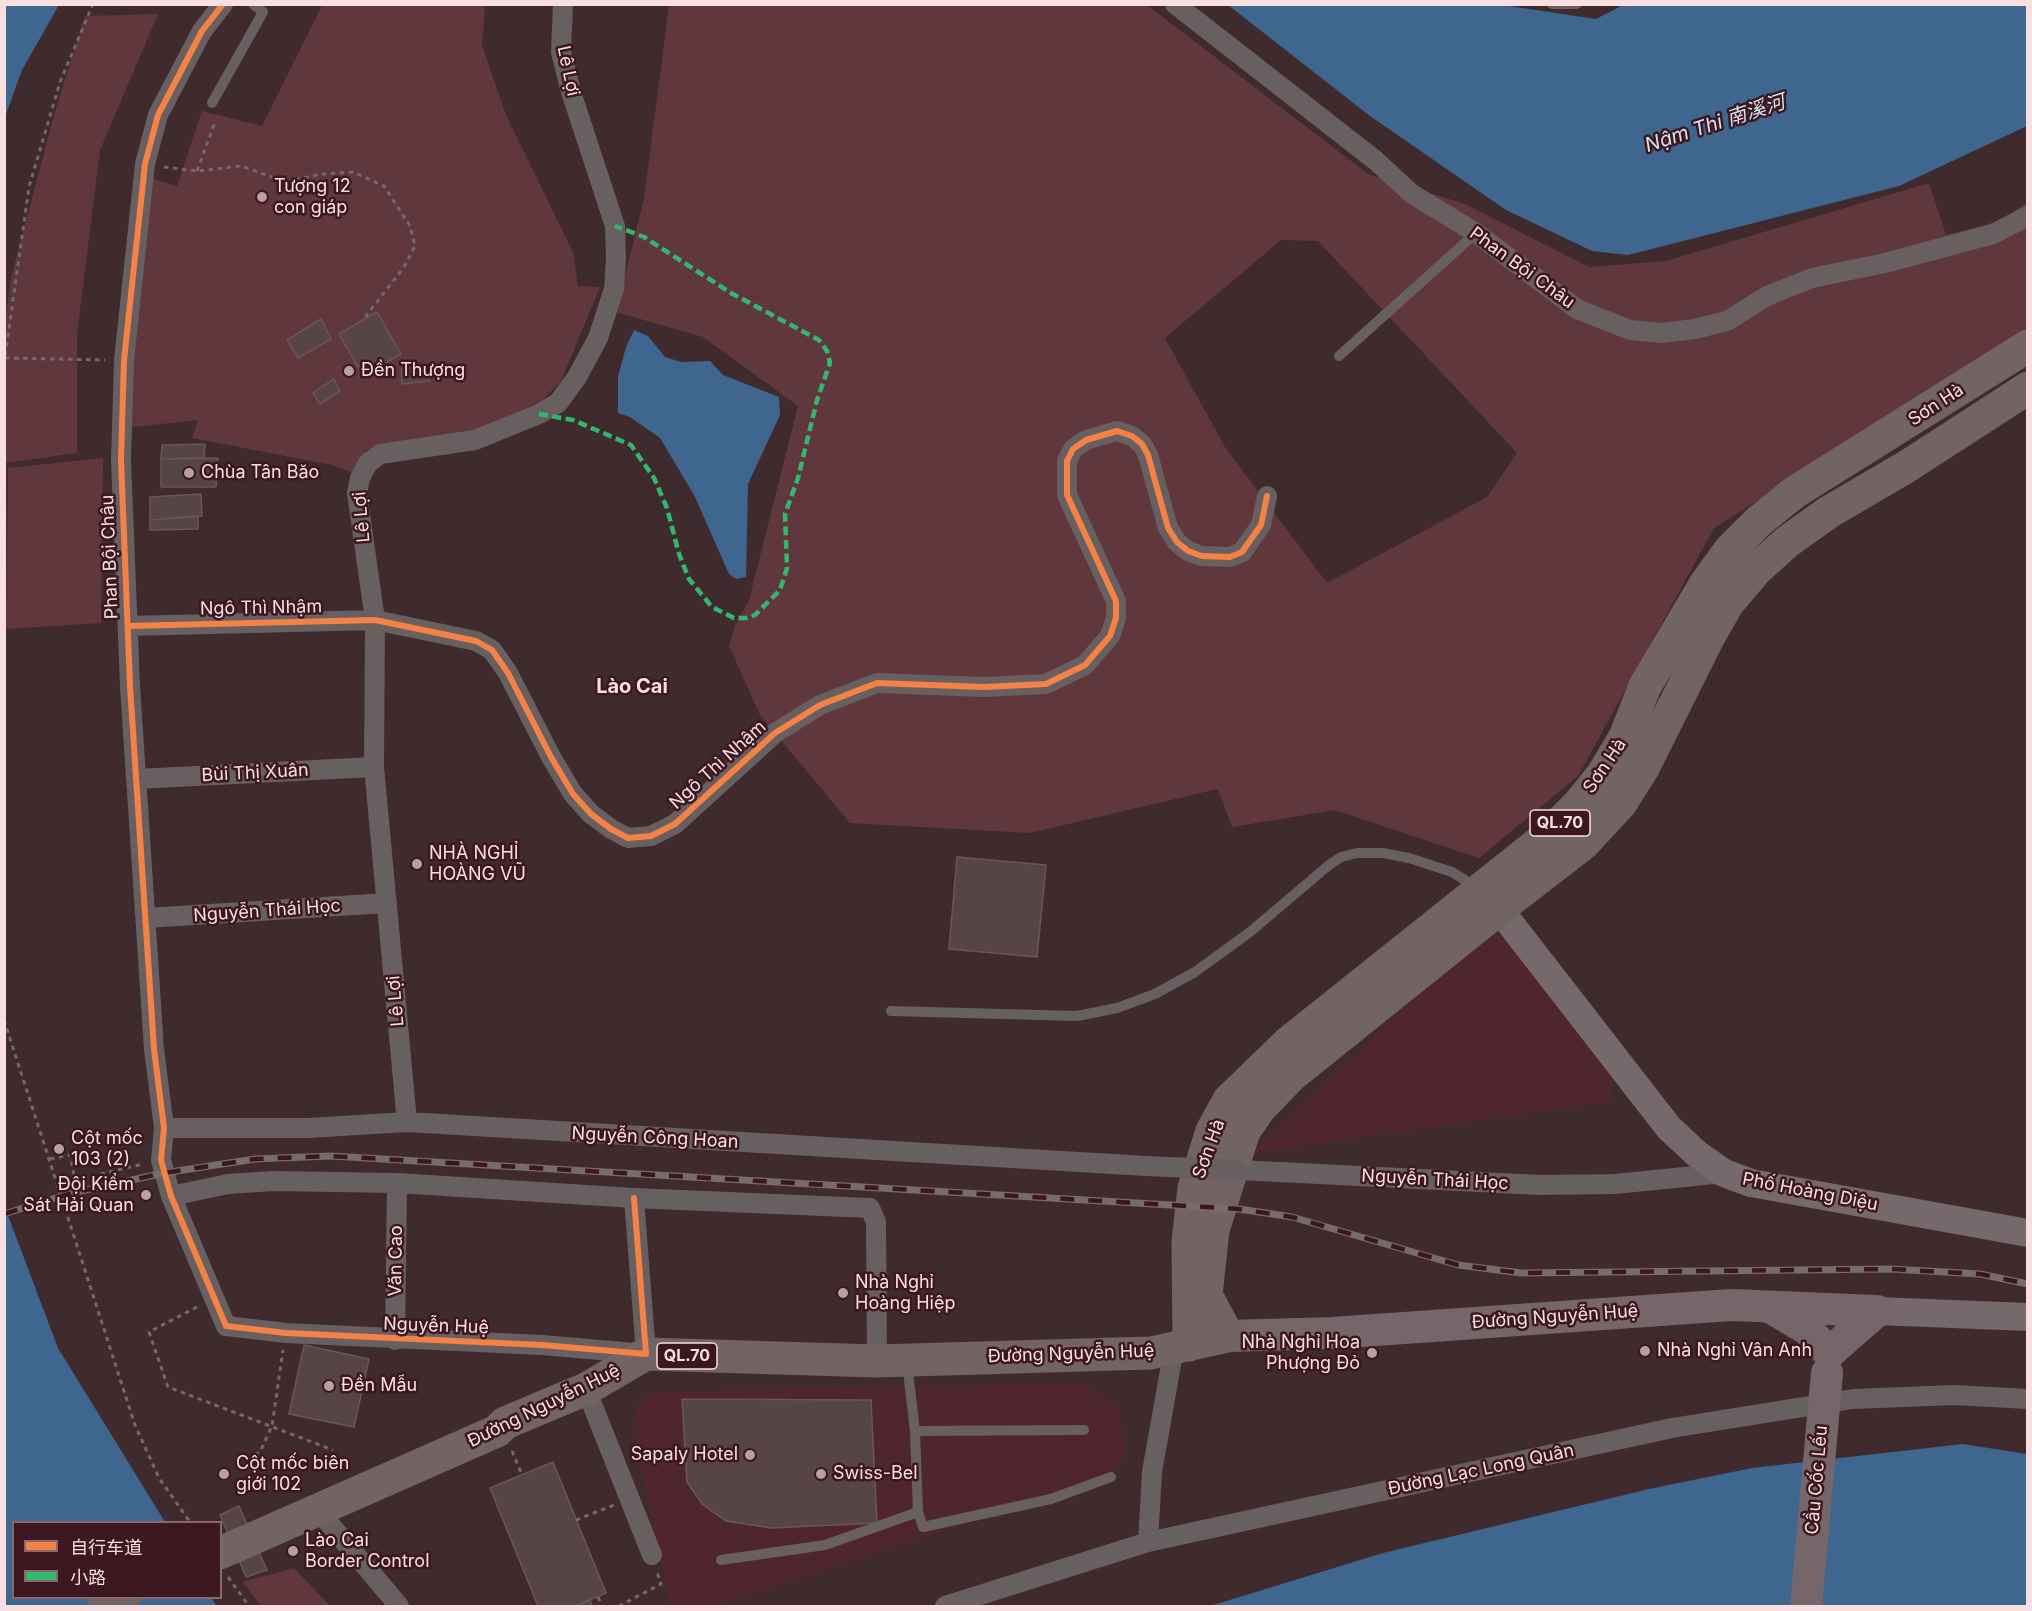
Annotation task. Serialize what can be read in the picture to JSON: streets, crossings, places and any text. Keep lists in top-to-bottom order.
{
  "streets": {
    "highway": ["Sơn Hà", "QL.70", "Đường Nguyễn Huệ"],
    "main road": ["Cầu Cốc Lếu"],
    "street": [
      "Lê Lợi",
      "Phan Bội Châu",
      "Ngô Thì Nhậm",
      "Bùi Thị Xuân",
      "Nguyễn Thái Học",
      "Nguyễn Công Hoan",
      "Phố Hoàng Diệu",
      "Văn Cao",
      "Nguyễn Huệ",
      "Đường Lạc Long Quân"
    ]
  },
  "crossings": [
    ["Lê Lợi", "Ngô Thì Nhậm"],
    ["Lê Lợi", "Bùi Thị Xuân"],
    ["Lê Lợi", "Nguyễn Thái Học"],
    ["Lê Lợi", "Nguyễn Công Hoan"],
    ["Phan Bội Châu", "Ngô Thì Nhậm"],
    ["Phan Bội Châu", "Bùi Thị Xuân"],
    ["Phan Bội Châu", "Nguyễn Thái Học"],
    ["Phan Bội Châu", "Nguyễn Công Hoan"],
    ["Sơn Hà", "Phố Hoàng Diệu"],
    ["Sơn Hà", "Đường Nguyễn Huệ"],
    ["Nguyễn Thái Học", "Nguyễn Công Hoan"],
    ["Nguyễn Thái Học", "Phố Hoàng Diệu"],
    ["Văn Cao", "Nguyễn Huệ"],
    ["Đường Nguyễn Huệ", "Nguyễn Huệ"]
  ],
  "districts": ["Lào Cai"],
  "water": ["Nậm Thi 南溪河"],
  "places": [
    "Tượng 12 con giáp",
    "Đền Thượng",
    "Chùa Tân Băo",
    "NHÀ NGHỈ HOÀNG VŨ",
    "Cột mốc 103 (2)",
    "Đội Kiểm Sát Hải Quan",
    "Nhà Nghỉ Hoàng Hiệp",
    "Nhà Nghỉ Vân Anh",
    "Nhà Nghỉ Hoa Phượng Đỏ",
    "Đền Mẫu",
    "Sapaly Hotel",
    "Cột mốc biên giới 102",
    "Swiss-Bel",
    "Lào Cai Border Control"
  ],
  "legend": ["自行车道", "小路"]
}
